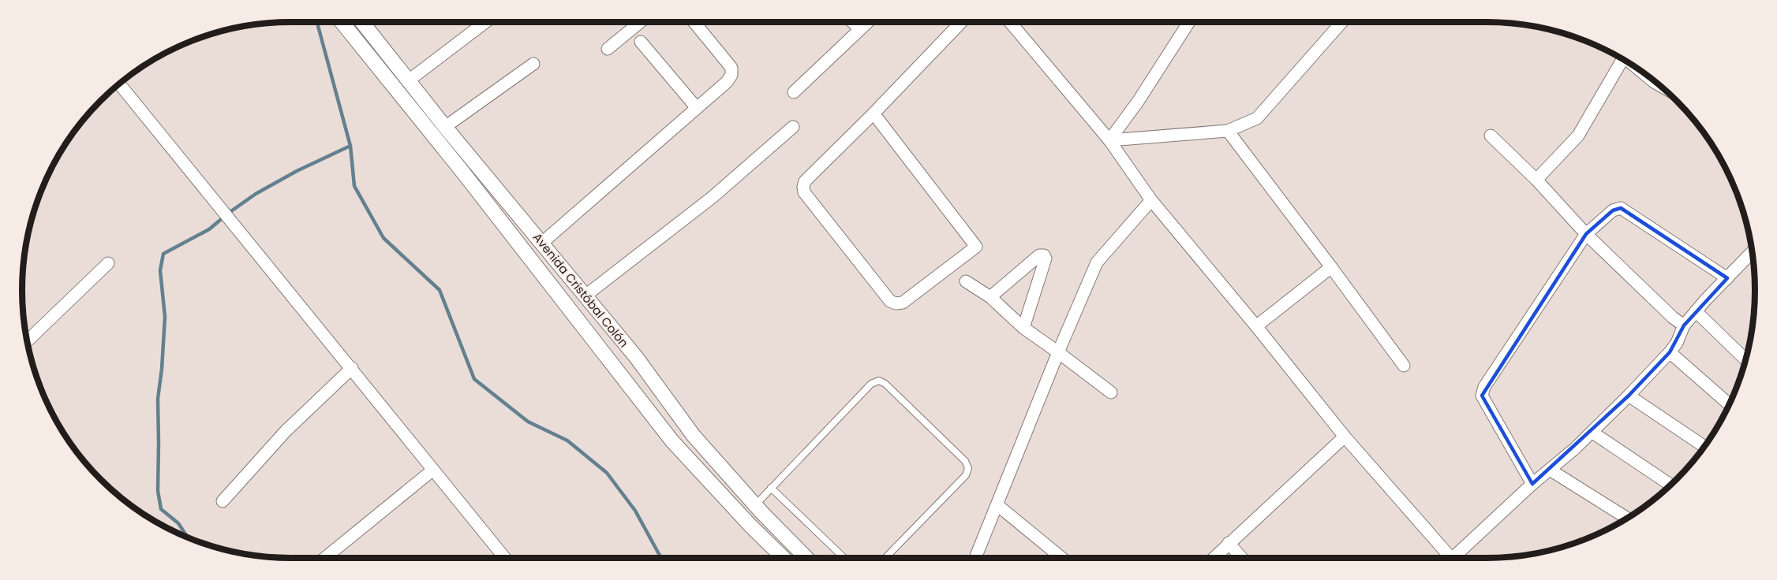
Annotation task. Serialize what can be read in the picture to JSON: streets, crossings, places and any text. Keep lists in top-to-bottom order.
{
  "streets": {
    "street": ["Avenida Cristóbal Colón"]
  }
}
